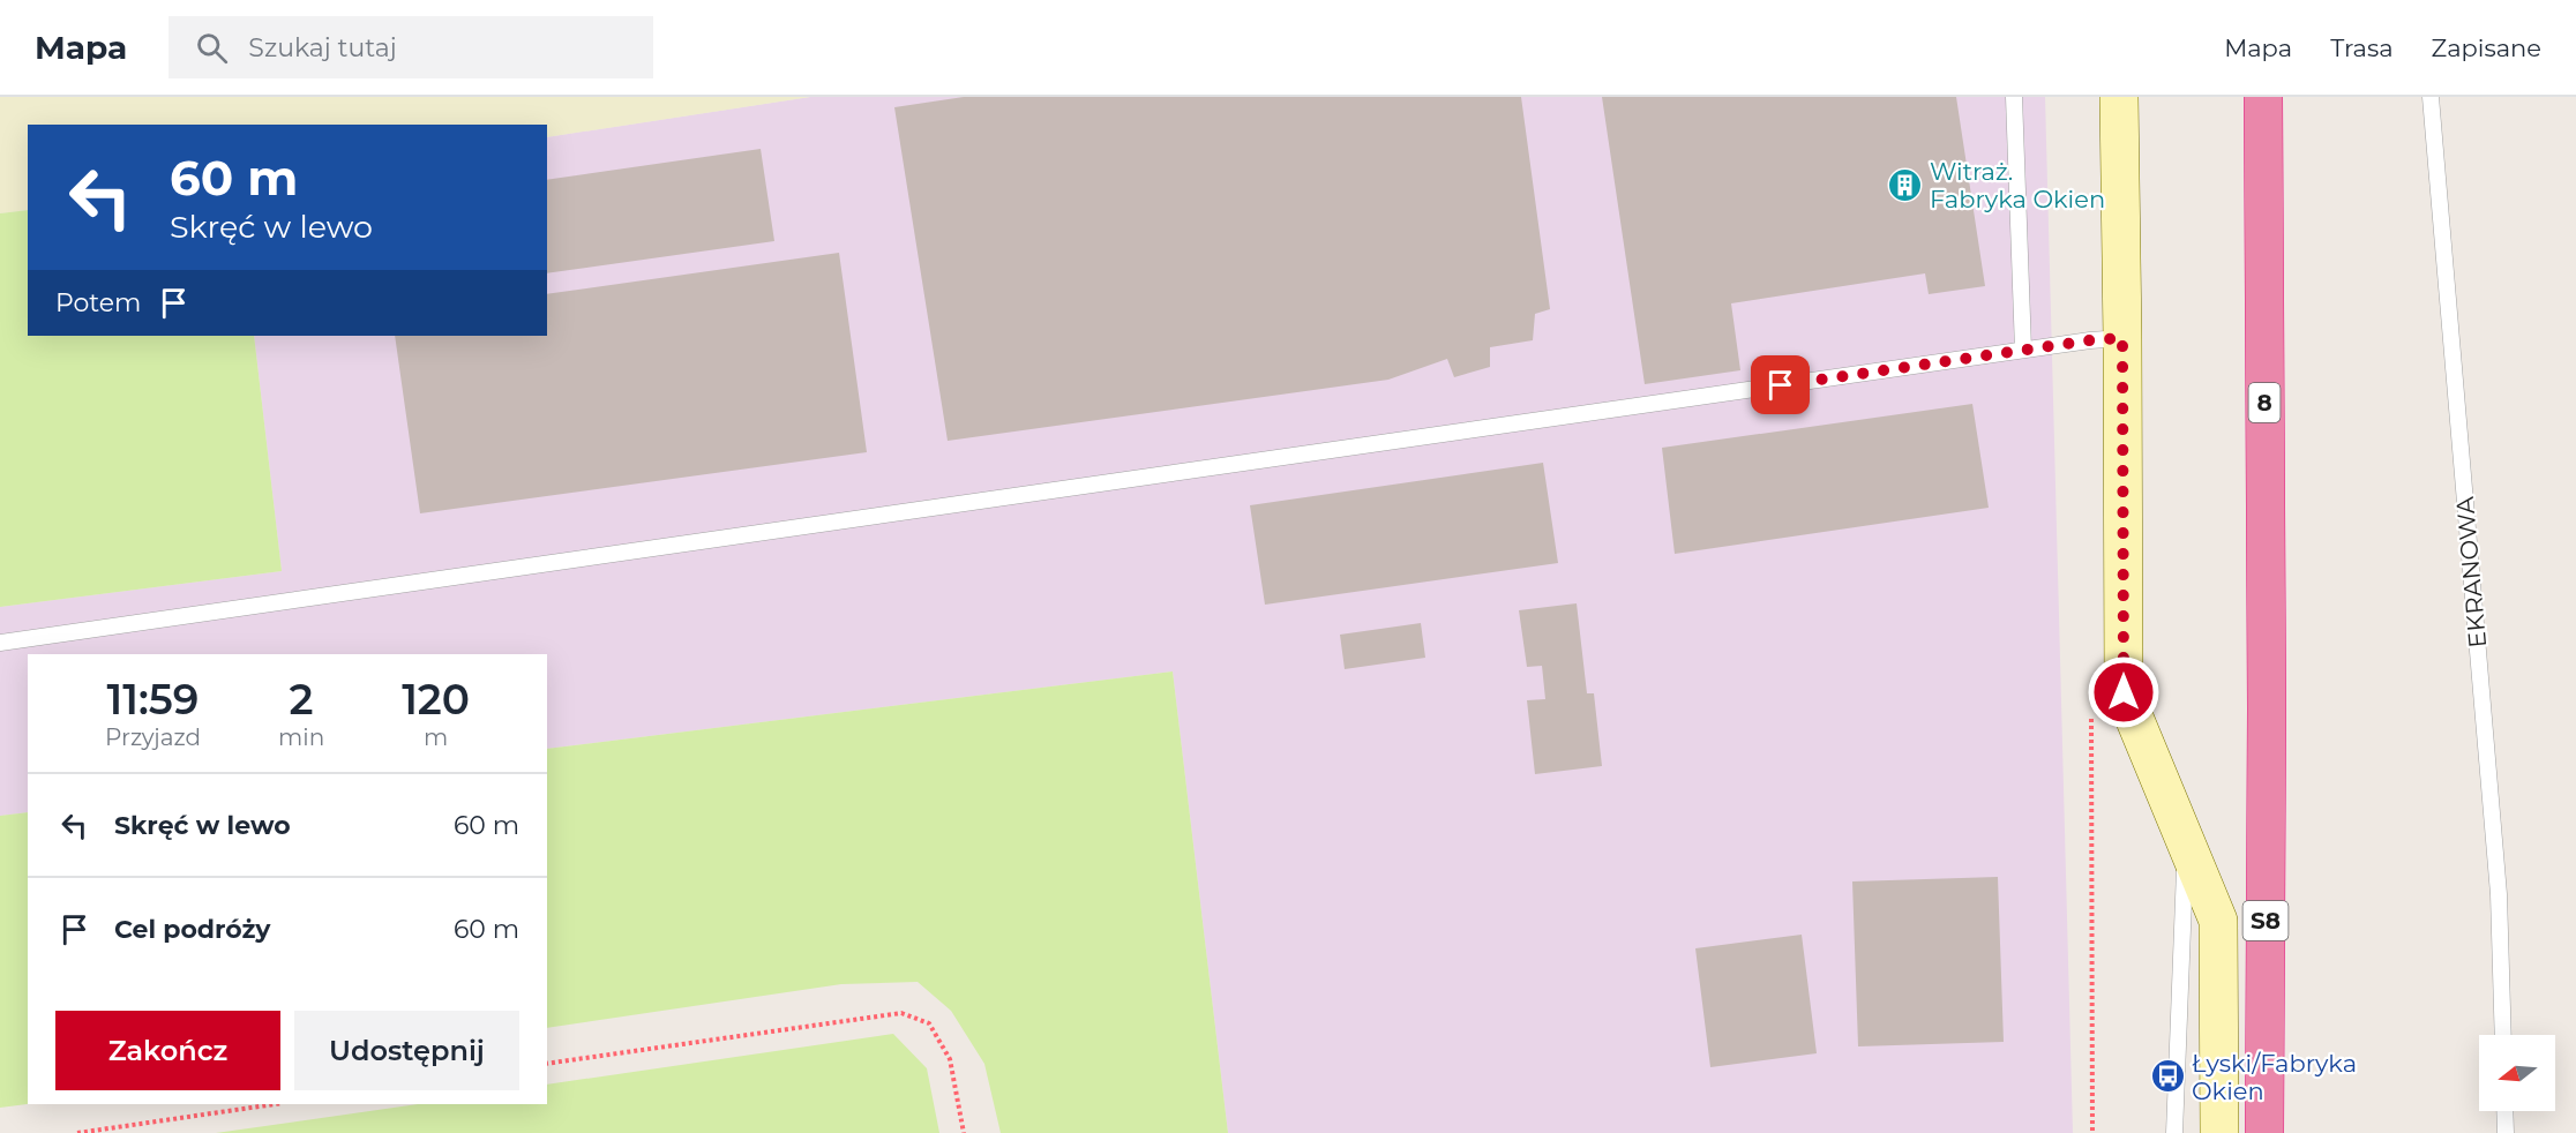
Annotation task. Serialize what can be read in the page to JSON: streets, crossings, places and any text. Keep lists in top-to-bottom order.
{
  "streets": {
    "highway": ["8", "S8"],
    "lane": ["EKRANOWA"]
  },
  "crossings": [
    ["8", "S8"]
  ],
  "places": {
    "building": ["Witraż. Fabryka Okien"],
    "bus stop": ["Łyski/Fabryka Okien"]
  },
  "north": "left",
  "page": {
    "header": "Mapa",
    "search": "Szukaj tutaj",
    "nav": ["Mapa", "Trasa", "Zapisane"],
    "turn": ["60 m", "Skręć w lewo"],
    "then": "Potem",
    "eta": [
      "11:59",
      "Przyjazd",
      "2",
      "min",
      "120",
      "m"
    ],
    "list": [
      {
        "name": "Skręć w lewo",
        "value": "60 m"
      },
      {
        "name": "Cel podróży",
        "value": "60 m"
      }
    ],
    "buttons": ["Zakończ", "Udostępnij"]
  }
}
